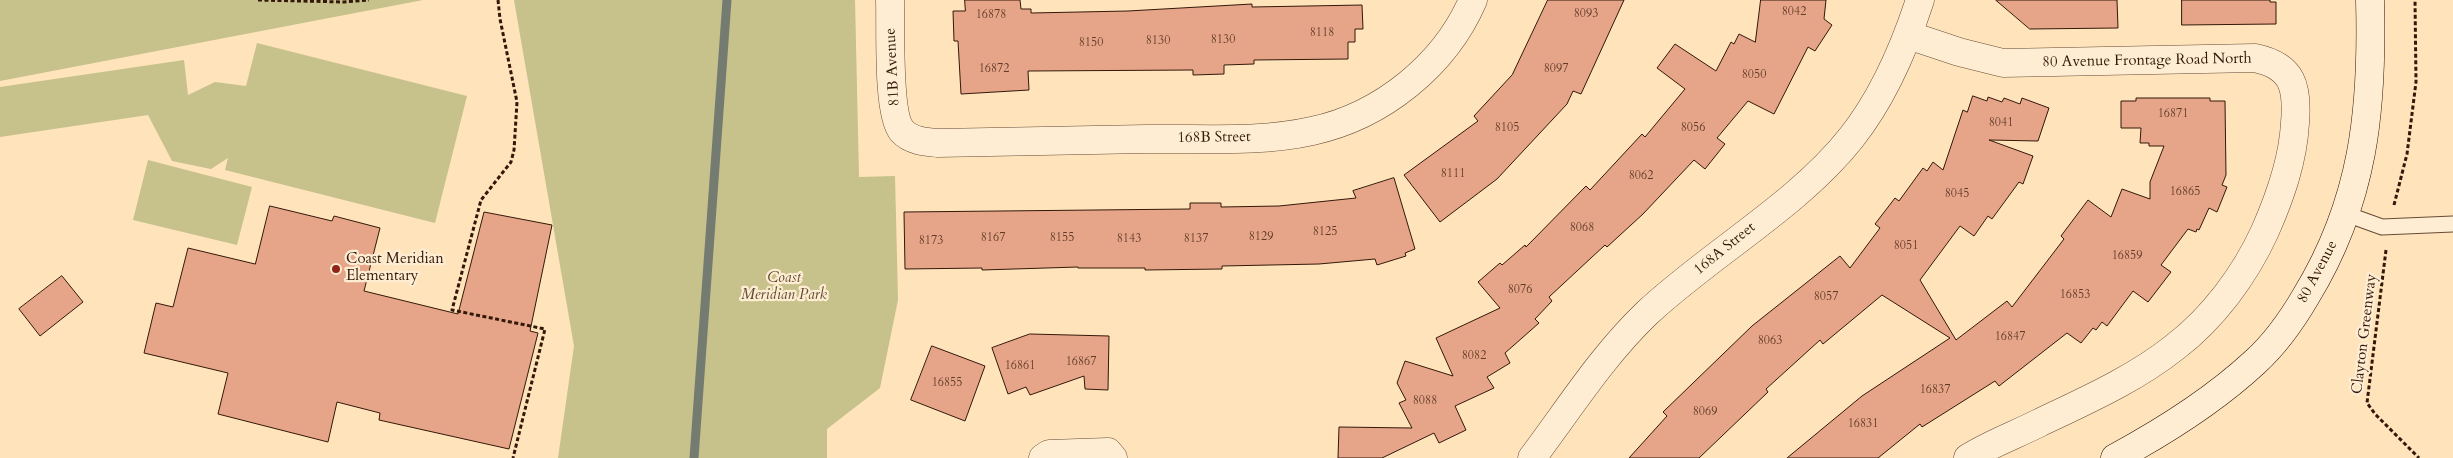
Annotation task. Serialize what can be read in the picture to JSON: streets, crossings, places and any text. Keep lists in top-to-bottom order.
{
  "streets": {
    "street": [
      "80 Avenue Frontage Road North",
      "81B Avenue",
      "168B Street",
      "168A Street",
      "80 Avenue"
    ],
    "path": ["Clayton Greenway"]
  },
  "crossings": [
    ["80 Avenue Frontage Road North", "168A Street"],
    ["81B Avenue", "168B Street"]
  ],
  "parks": ["Coast Meridian Park"],
  "places": ["Coast Meridian Elementary"],
  "house_numbers": [
    "8042",
    "8093",
    "16878",
    "8118",
    "8130",
    "8130",
    "8150",
    "16872",
    "8097",
    "8050",
    "16871",
    "8041",
    "8105",
    "8056",
    "8111",
    "8062",
    "16865",
    "8045",
    "8068",
    "8125",
    "8129",
    "8167",
    "8155",
    "8143",
    "8137",
    "8173",
    "8051",
    "16859",
    "8076",
    "16853",
    "8057",
    "16847",
    "8063",
    "8082",
    "16867",
    "16861",
    "16855",
    "16837",
    "8088",
    "8069",
    "16831"
  ]
}
